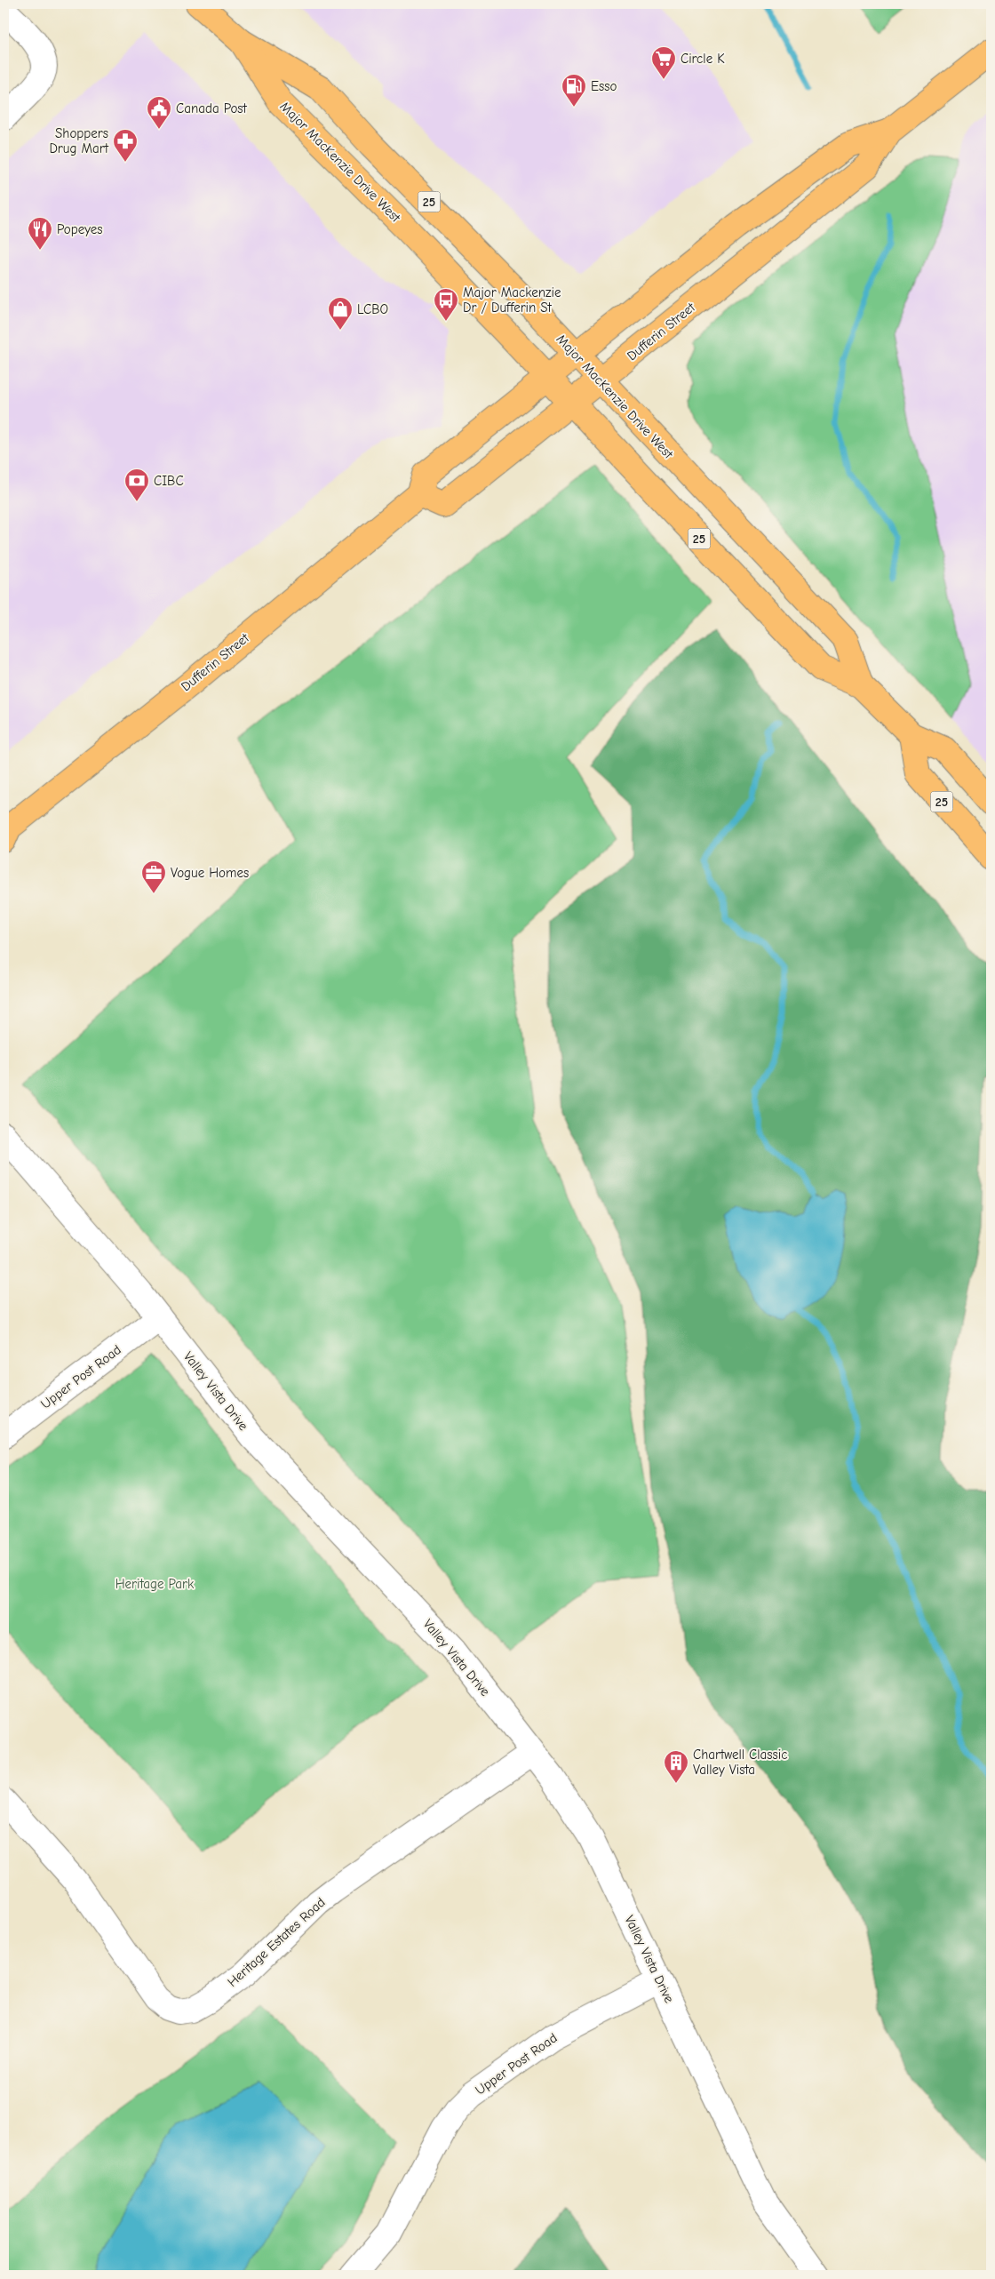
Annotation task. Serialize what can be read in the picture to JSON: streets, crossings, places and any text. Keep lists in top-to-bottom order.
{
  "streets": {
    "main road": ["Major MacKenzie Drive West", "25", "Dufferin Street"],
    "street": ["Upper Post Road", "Valley Vista Drive", "Heritage Estates Road"]
  },
  "crossings": [
    ["Major MacKenzie Drive West", "25"],
    ["Major MacKenzie Drive West", "Dufferin Street"],
    ["Upper Post Road", "Valley Vista Drive"],
    ["Valley Vista Drive", "Heritage Estates Road"]
  ],
  "parks": ["Heritage Park"],
  "places": {
    "supermarket": ["Circle K"],
    "fuel station": ["Esso"],
    "public building": ["Canada Post"],
    "pharmacy": ["Shoppers Drug Mart"],
    "restaurant": ["Popeyes"],
    "bus stop": ["Major Mackenzie Dr / Dufferin St"],
    "shop": ["LCBO"],
    "bank": ["CIBC"],
    "office": ["Vogue Homes"],
    "building": ["Chartwell Classic Valley Vista"]
  }
}
